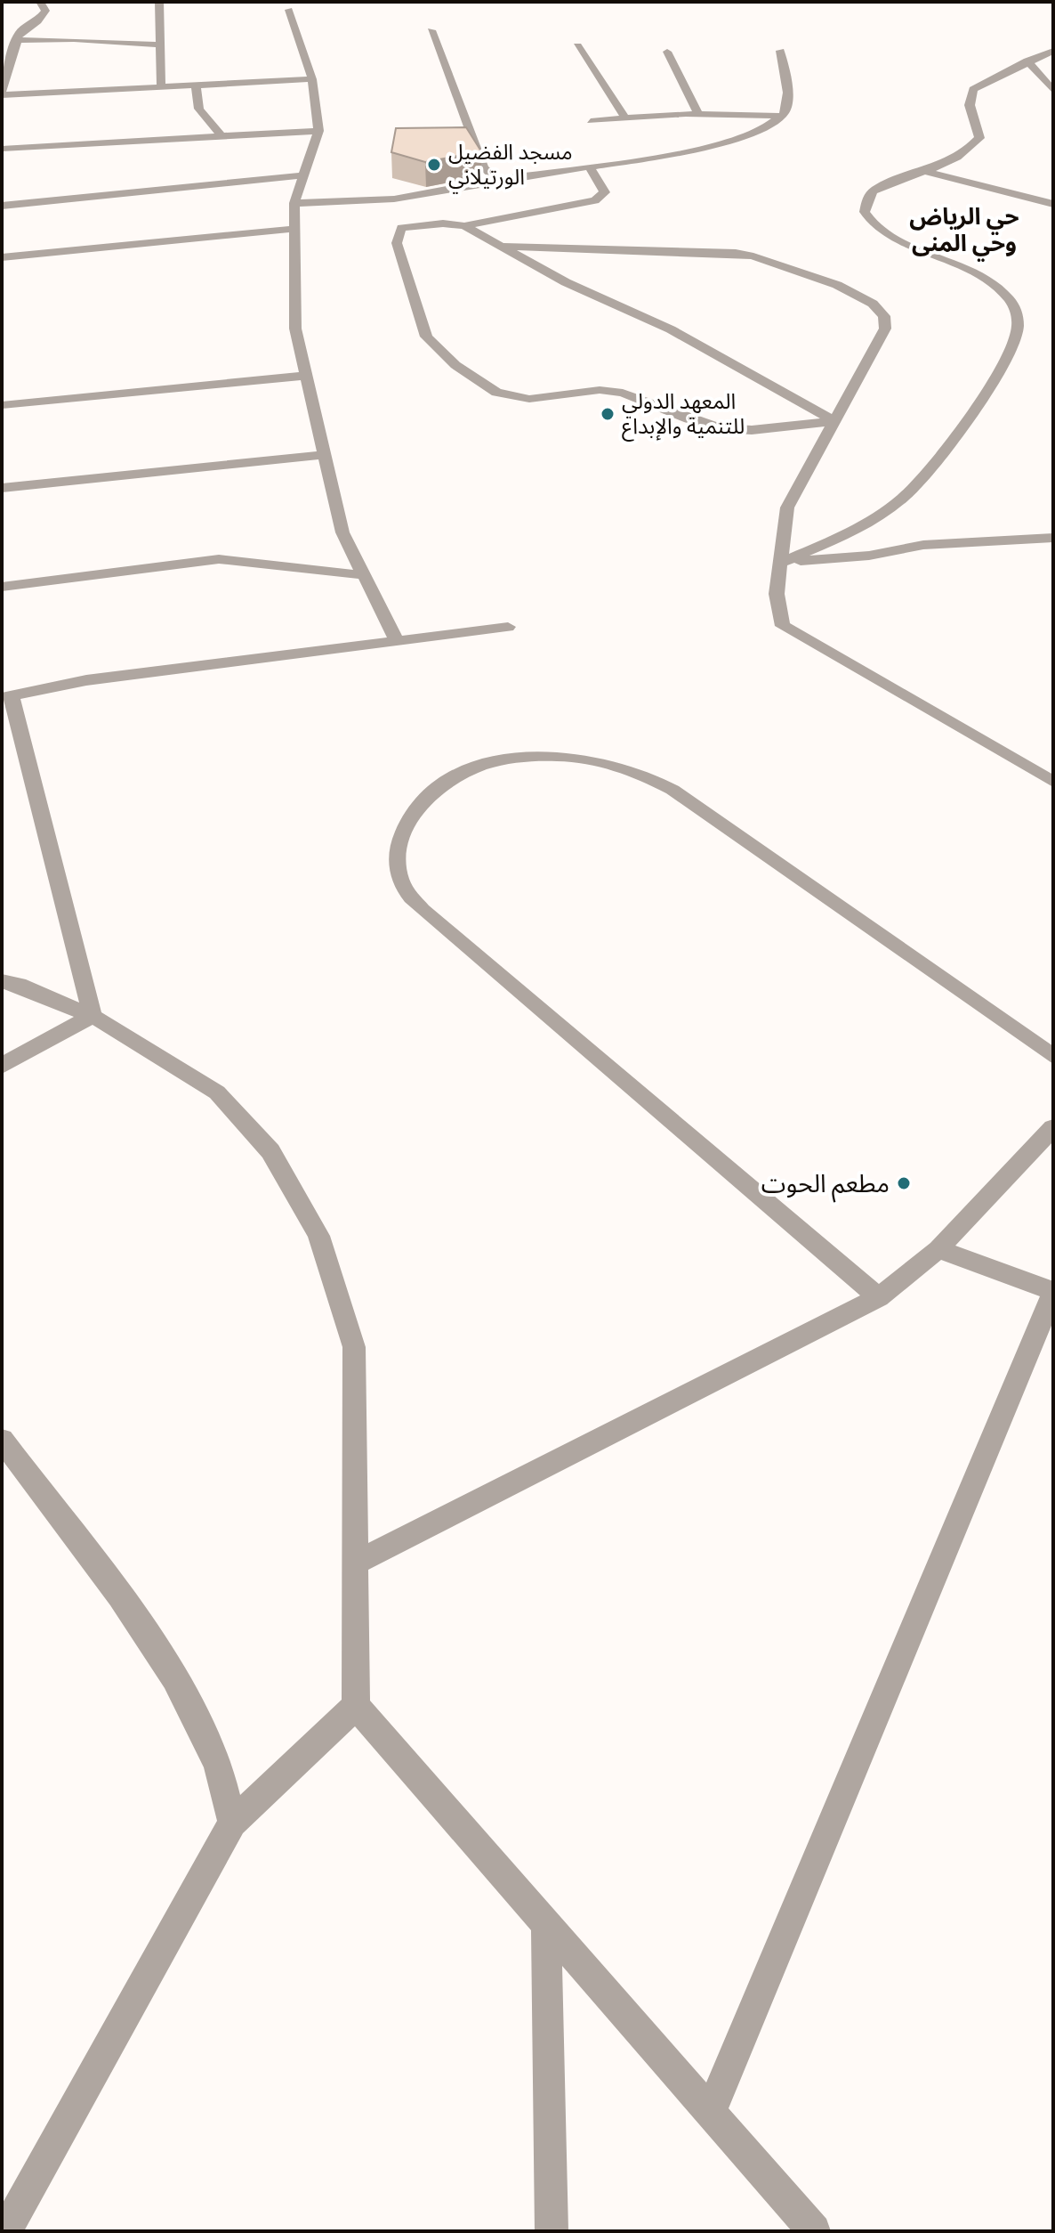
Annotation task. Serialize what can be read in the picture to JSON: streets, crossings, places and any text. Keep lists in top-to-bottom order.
{
  "districts": ["حي الرياض وحي المنى"],
  "places": ["مسجد الفضيل الورتيلاني", "المعهد الدولي للتنمية والإبداع", "مطعم الحوت"]
}
